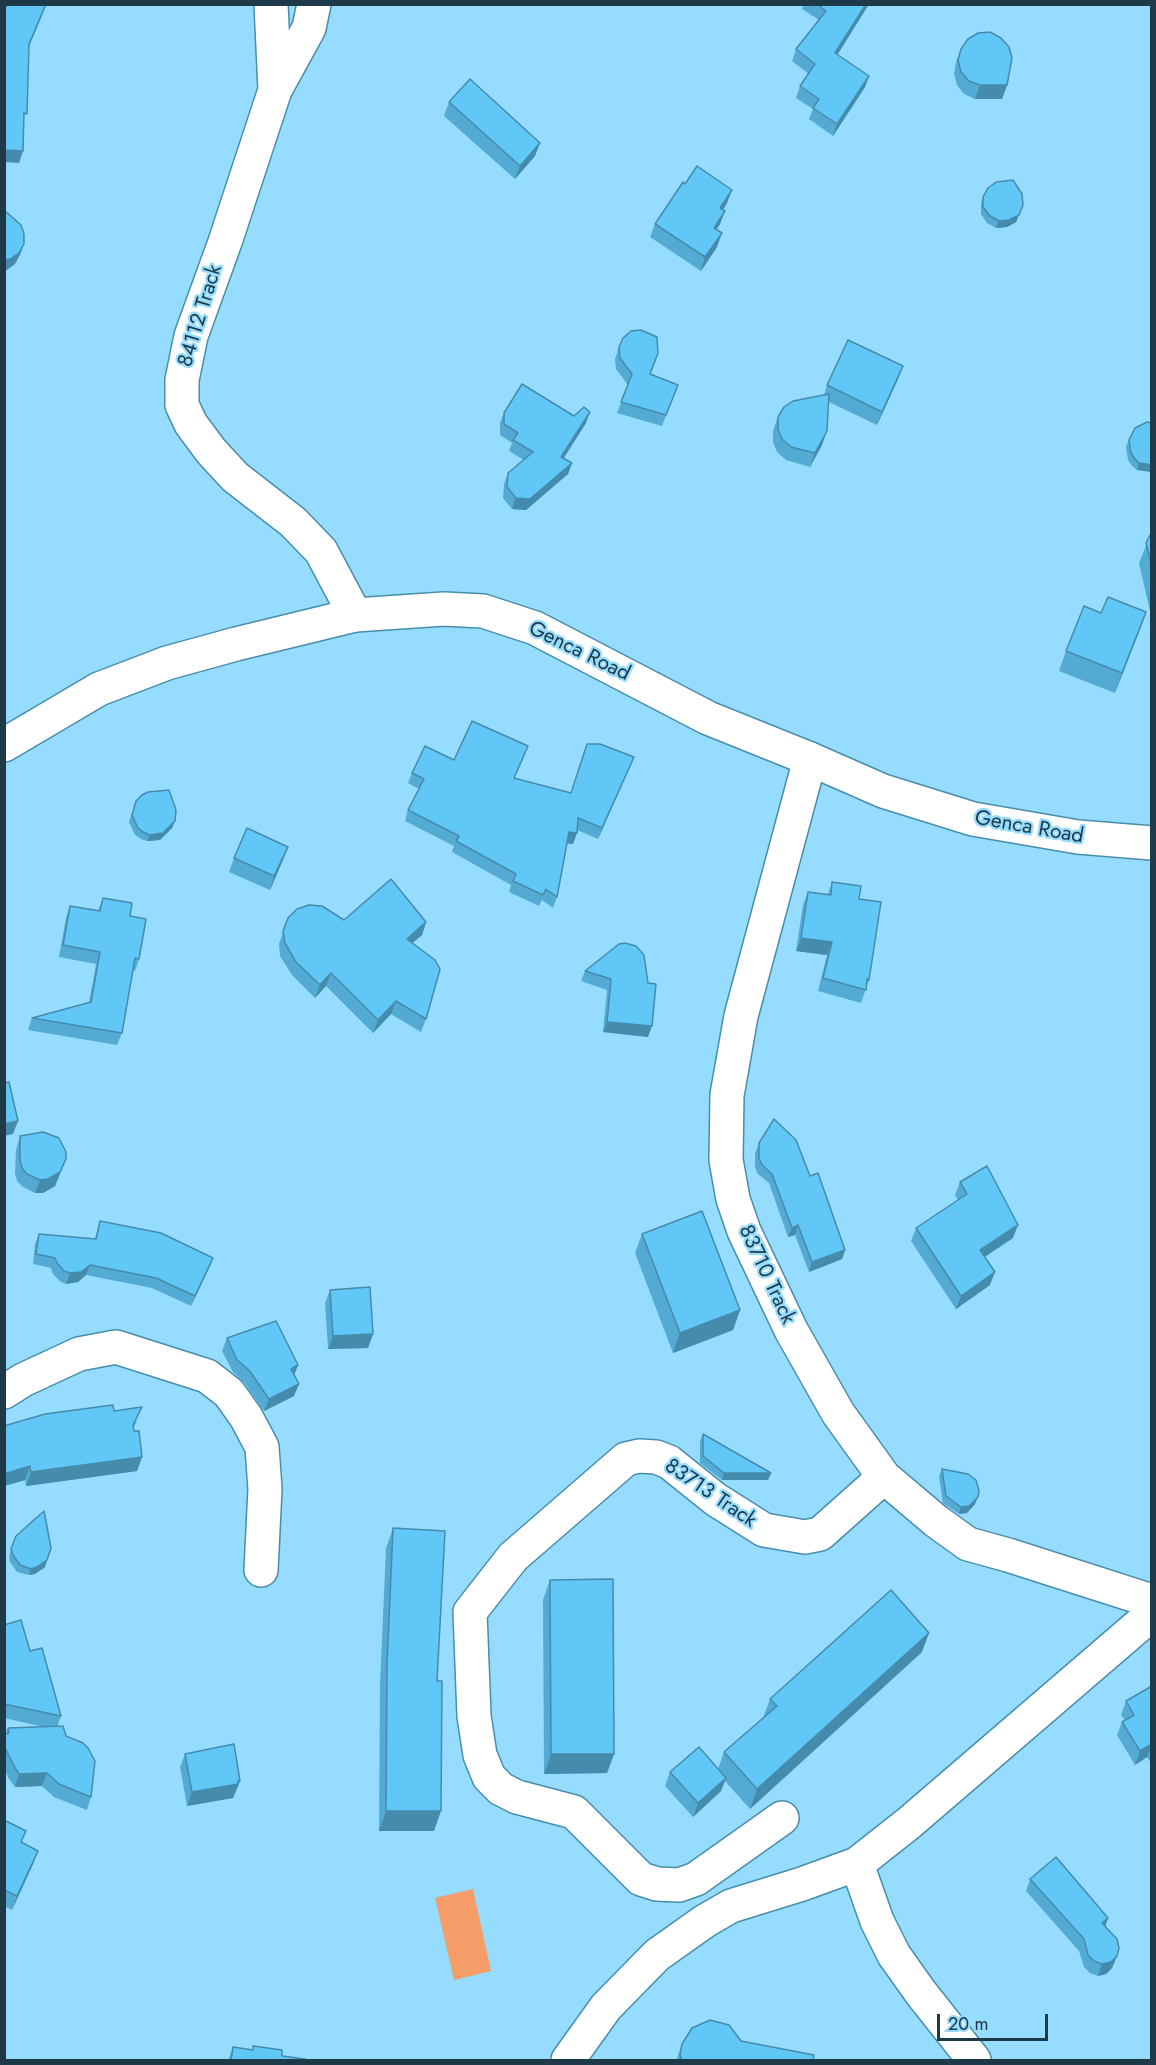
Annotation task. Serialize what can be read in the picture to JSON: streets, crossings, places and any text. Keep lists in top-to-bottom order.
{
  "streets": {
    "street": [
      "84112 Track",
      "Genca Road",
      "83710 Track",
      "83713 Track"
    ]
  },
  "crossings": [
    ["84112 Track", "Genca Road"],
    ["Genca Road", "83710 Track"],
    ["83710 Track", "83713 Track"]
  ],
  "scale_bar": "20 m"
}
